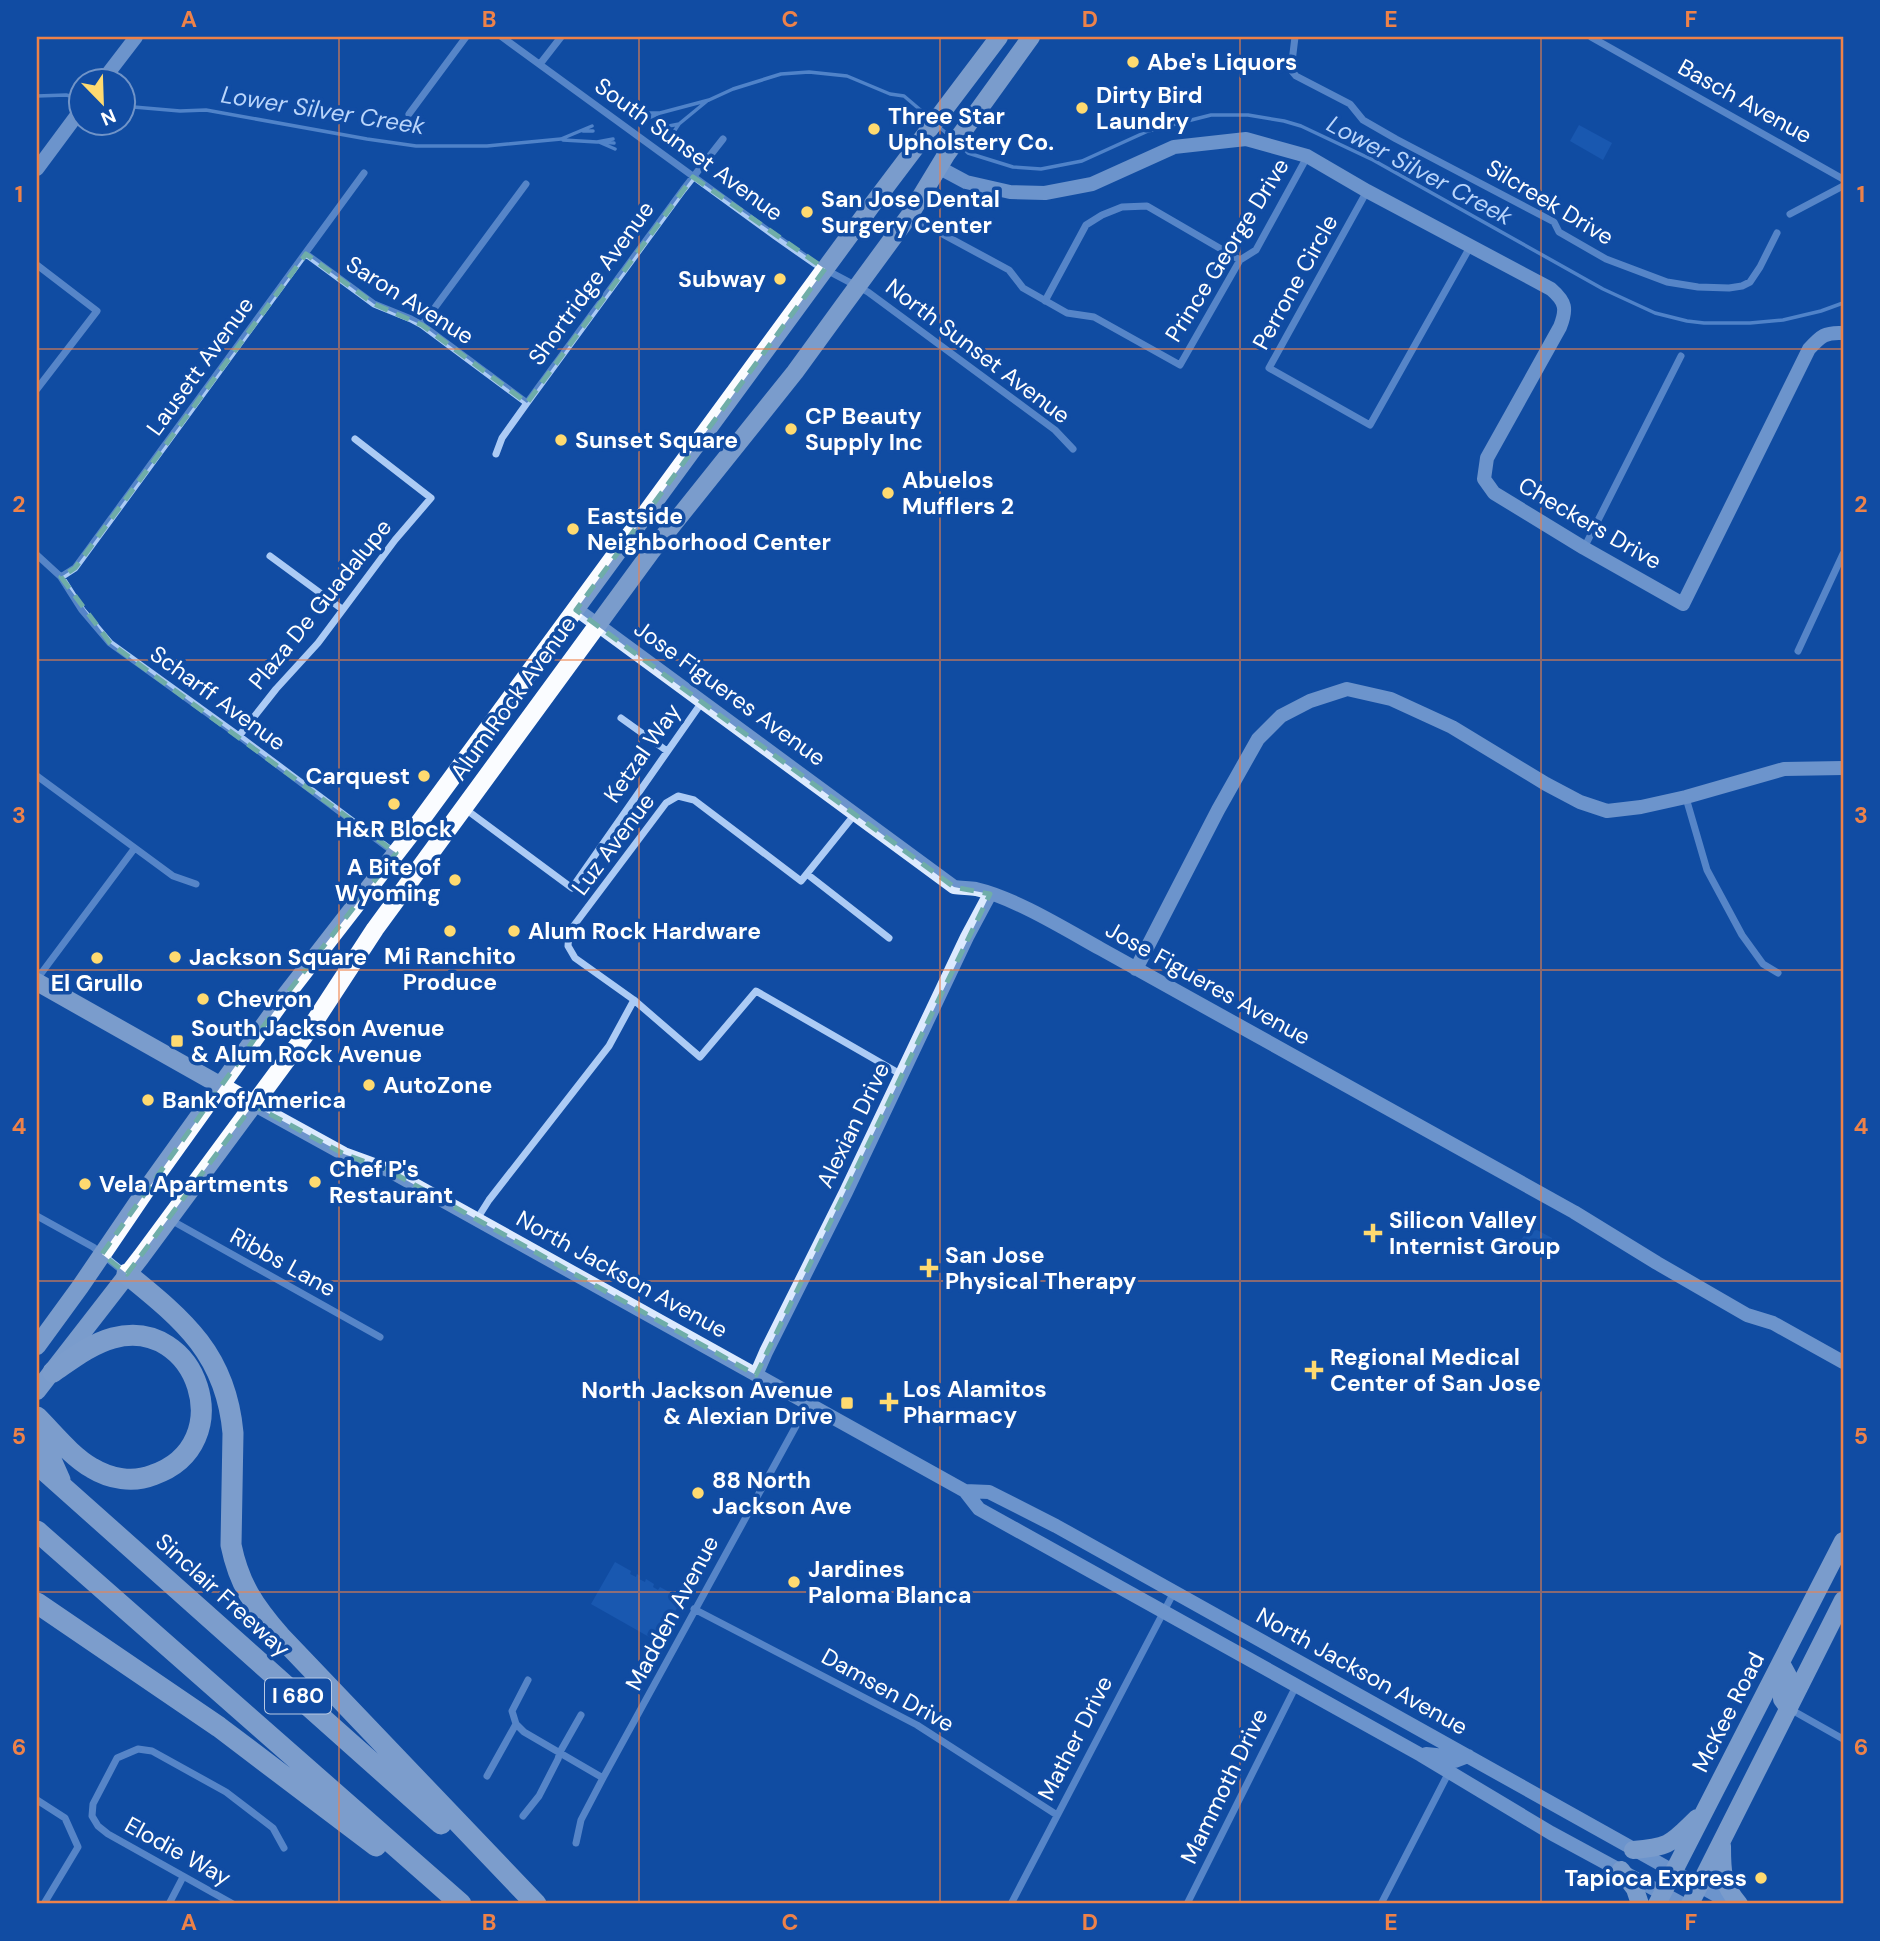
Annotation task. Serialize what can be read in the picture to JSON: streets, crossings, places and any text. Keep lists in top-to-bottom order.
{
  "streets": {
    "highway": ["Sinclair Freeway", "I 680"],
    "main road": ["Alum Rock Avenue", "McKee Road"],
    "street": [
      "Basch Avenue",
      "South Sunset Avenue",
      "Silcreek Drive",
      "Prince George Drive",
      "Perrone Circle",
      "Shortridge Avenue",
      "Saron Avenue",
      "North Sunset Avenue",
      "Lausett Avenue",
      "Checkers Drive",
      "Plaza De Guadalupe",
      "Jose Figueres Avenue",
      "Scharff Avenue",
      "Ketzal Way",
      "Luz Avenue",
      "Alexian Drive",
      "Ribbs Lane",
      "North Jackson Avenue",
      "Madden Avenue",
      "Damsen Drive",
      "Mather Drive",
      "Mammoth Drive",
      "Elodie Way"
    ]
  },
  "crossings": [
    ["South Sunset Avenue", "Shortridge Avenue"],
    ["South Sunset Avenue", "North Sunset Avenue"],
    ["South Sunset Avenue", "Alum Rock Avenue"],
    ["Prince George Drive", "Checkers Drive"],
    ["Perrone Circle", "Checkers Drive"],
    ["Shortridge Avenue", "Saron Avenue"],
    ["Saron Avenue", "Lausett Avenue"],
    ["North Sunset Avenue", "Alum Rock Avenue"],
    ["Lausett Avenue", "Scharff Avenue"],
    ["Checkers Drive", "Alum Rock Avenue"],
    ["Plaza De Guadalupe", "Scharff Avenue"],
    ["Jose Figueres Avenue", "Alum Rock Avenue"],
    ["Jose Figueres Avenue", "Ketzal Way"],
    ["Jose Figueres Avenue", "Alexian Drive"],
    ["Scharff Avenue", "Alum Rock Avenue"],
    ["Alum Rock Avenue", "Ketzal Way"],
    ["Alum Rock Avenue", "Ribbs Lane"],
    ["Alum Rock Avenue", "North Jackson Avenue"],
    ["Luz Avenue", "Alexian Drive"],
    ["Alexian Drive", "North Jackson Avenue"],
    ["North Jackson Avenue", "Madden Avenue"],
    ["North Jackson Avenue", "McKee Road"],
    ["North Jackson Avenue", "Mather Drive"],
    ["North Jackson Avenue", "Mammoth Drive"],
    ["Madden Avenue", "Damsen Drive"],
    ["Damsen Drive", "Mather Drive"]
  ],
  "water": ["Lower Silver Creek"],
  "places": {
    "other": [
      "Abe's Liquors",
      "Dirty Bird Laundry",
      "Three Star Upholstery Co.",
      "San Jose Dental Surgery Center",
      "Subway",
      "CP Beauty Supply Inc",
      "Sunset Square",
      "Abuelos Mufflers 2",
      "Eastside Neighborhood Center",
      "Carquest",
      "H&R Block",
      "A Bite of Wyoming",
      "Mi Ranchito Produce",
      "Alum Rock Hardware",
      "Jackson Square",
      "El Grullo",
      "Chevron",
      "AutoZone",
      "Bank of America",
      "Chef P's Restaurant",
      "Vela Apartments",
      "88 North Jackson Ave",
      "Jardines Paloma Blanca",
      "Tapioca Express"
    ],
    "transit": ["South Jackson Avenue & Alum Rock Avenue", "North Jackson Avenue & Alexian Drive"],
    "health": [
      "Silicon Valley Internist Group",
      "San Jose Physical Therapy",
      "Regional Medical Center of San Jose",
      "Los Alamitos Pharmacy"
    ]
  },
  "north": "bottom right",
  "grid": {
    "columns": [
      "A",
      "B",
      "C",
      "D",
      "E",
      "F"
    ],
    "rows": [
      "1",
      "2",
      "3",
      "4",
      "5",
      "6"
    ]
  }
}
